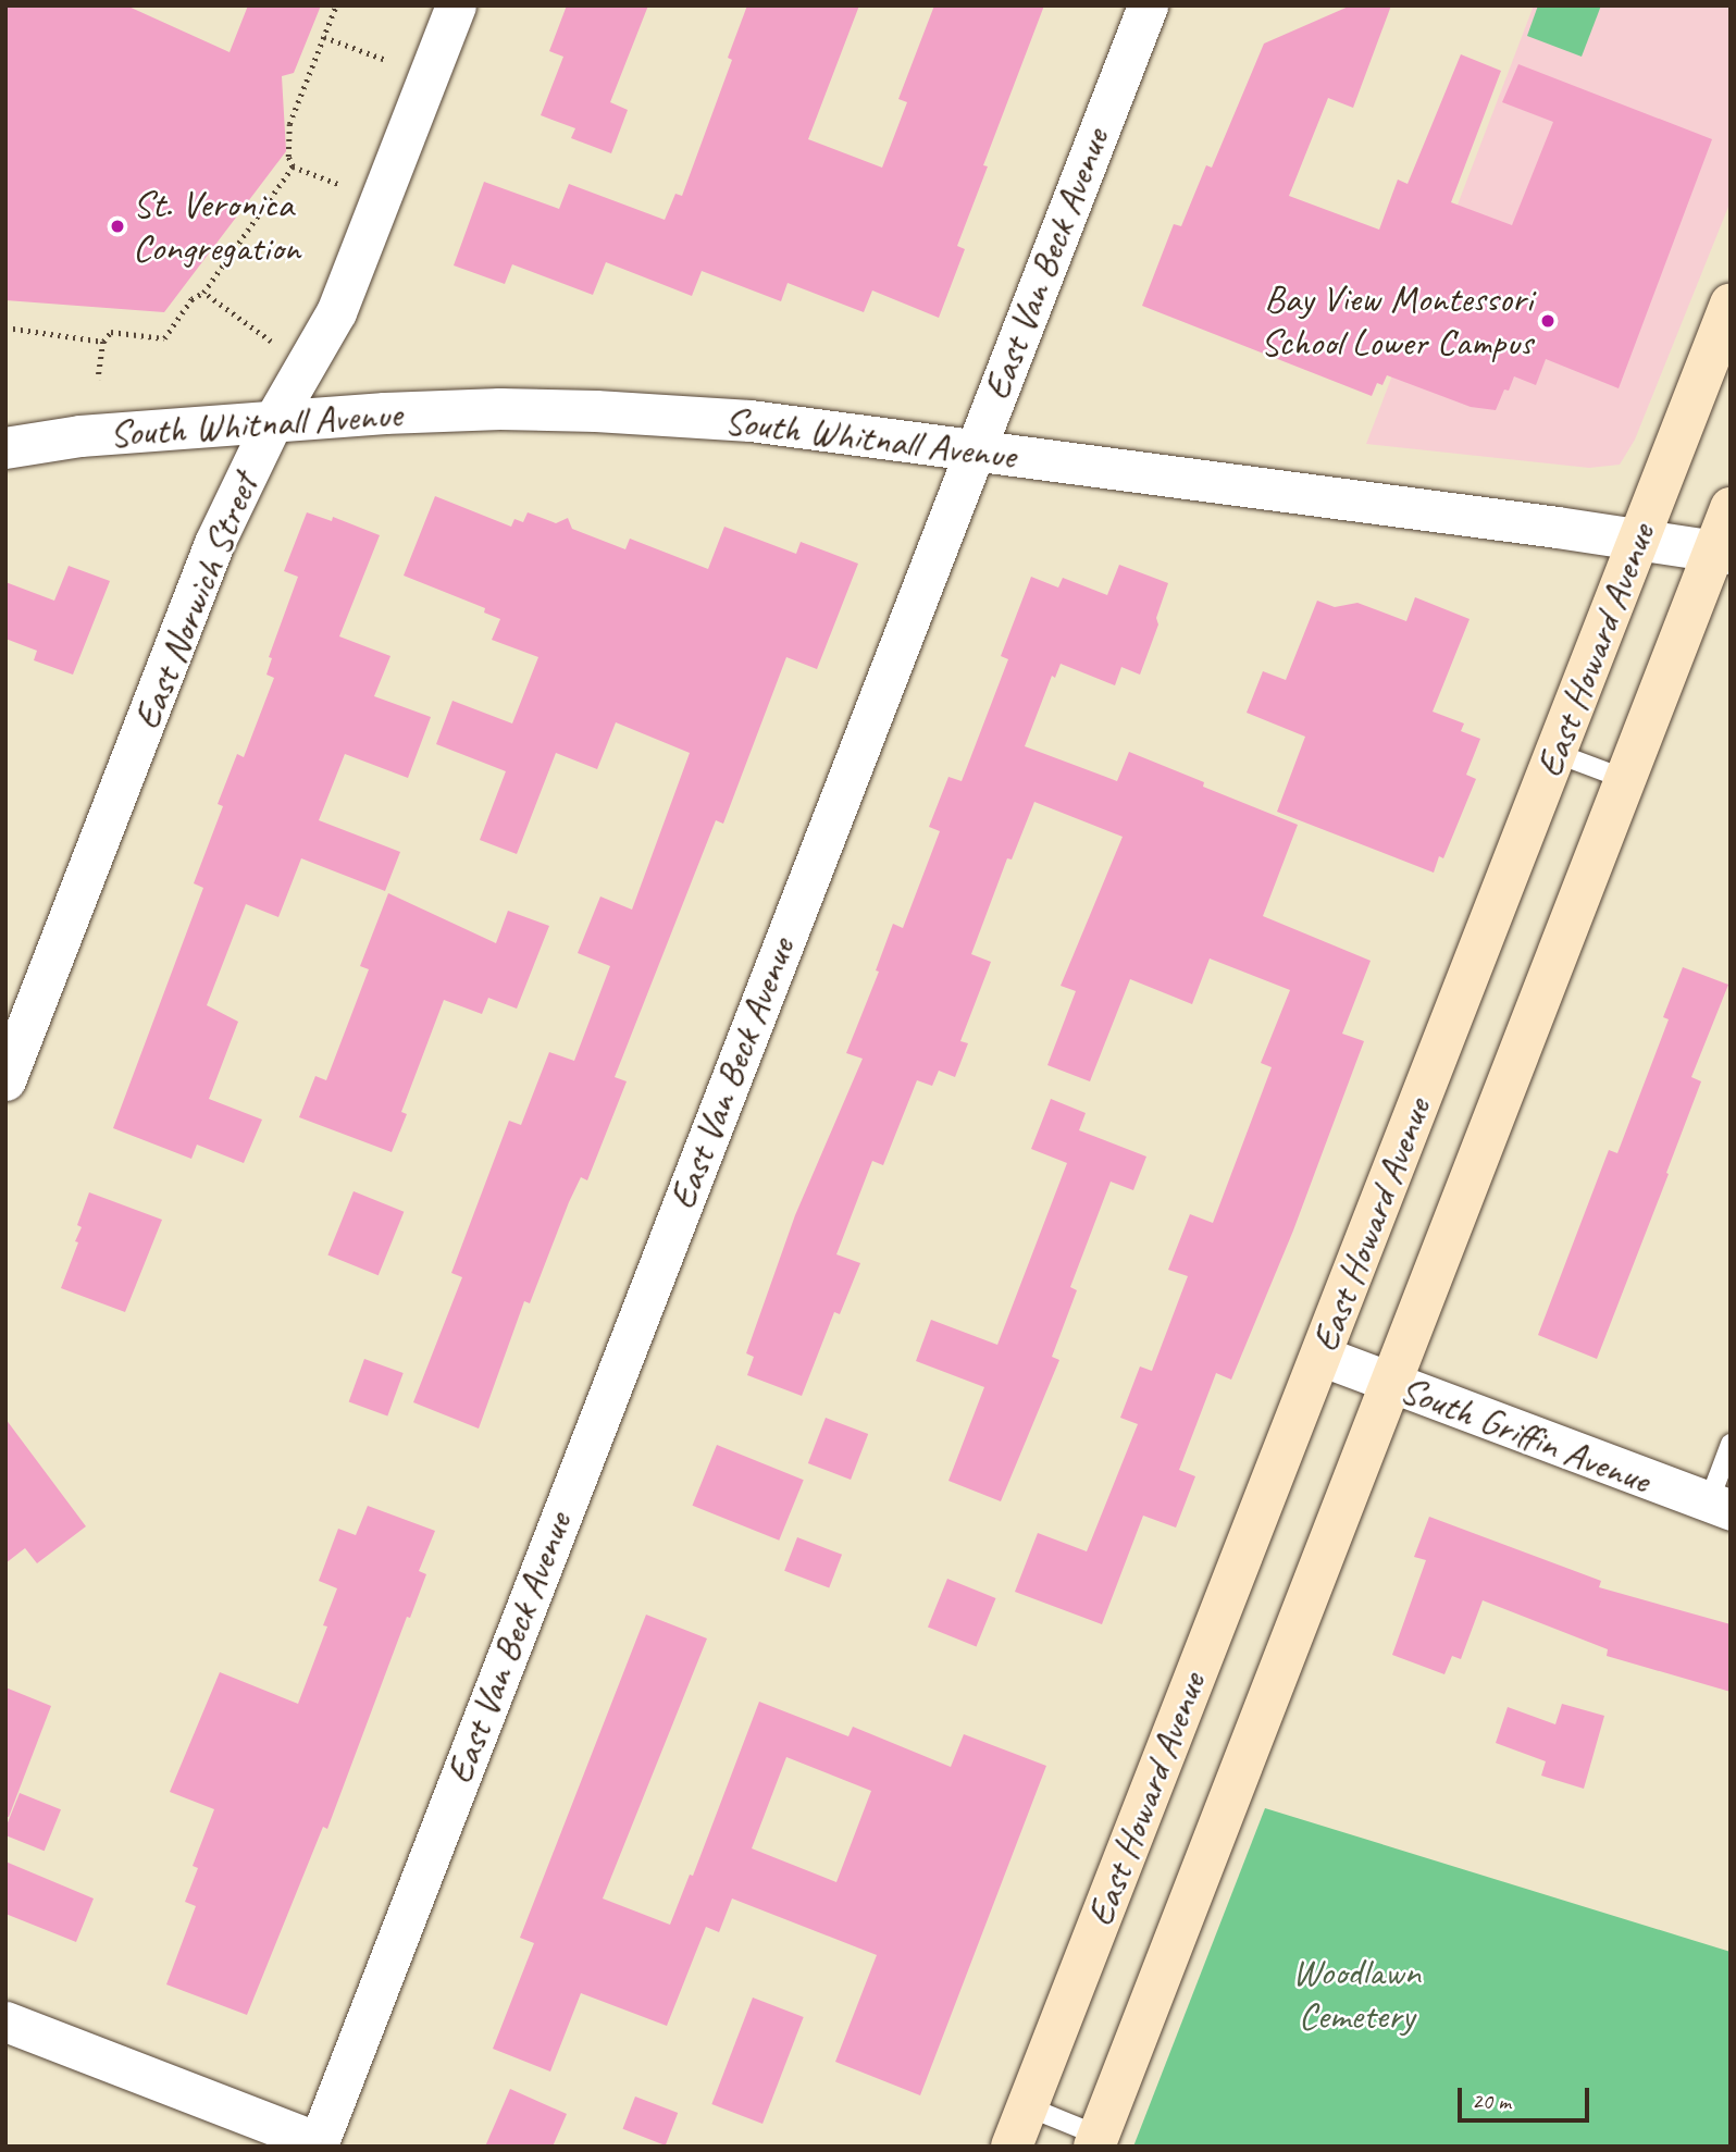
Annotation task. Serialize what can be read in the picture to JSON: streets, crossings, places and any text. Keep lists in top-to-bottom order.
{
  "streets": {
    "main road": ["East Howard Avenue"],
    "street": [
      "East Van Beck Avenue",
      "South Whitnall Avenue",
      "East Norwich Street",
      "South Griffin Avenue"
    ]
  },
  "crossings": [
    ["East Van Beck Avenue", "South Whitnall Avenue"],
    ["South Whitnall Avenue", "East Norwich Street"],
    ["South Whitnall Avenue", "East Howard Avenue"],
    ["East Howard Avenue", "South Griffin Avenue"]
  ],
  "parks": ["Woodlawn Cemetery"],
  "places": ["St. Veronica Congregation", "Bay View Montessori School Lower Campus"],
  "scale_bar": "20 m"
}
